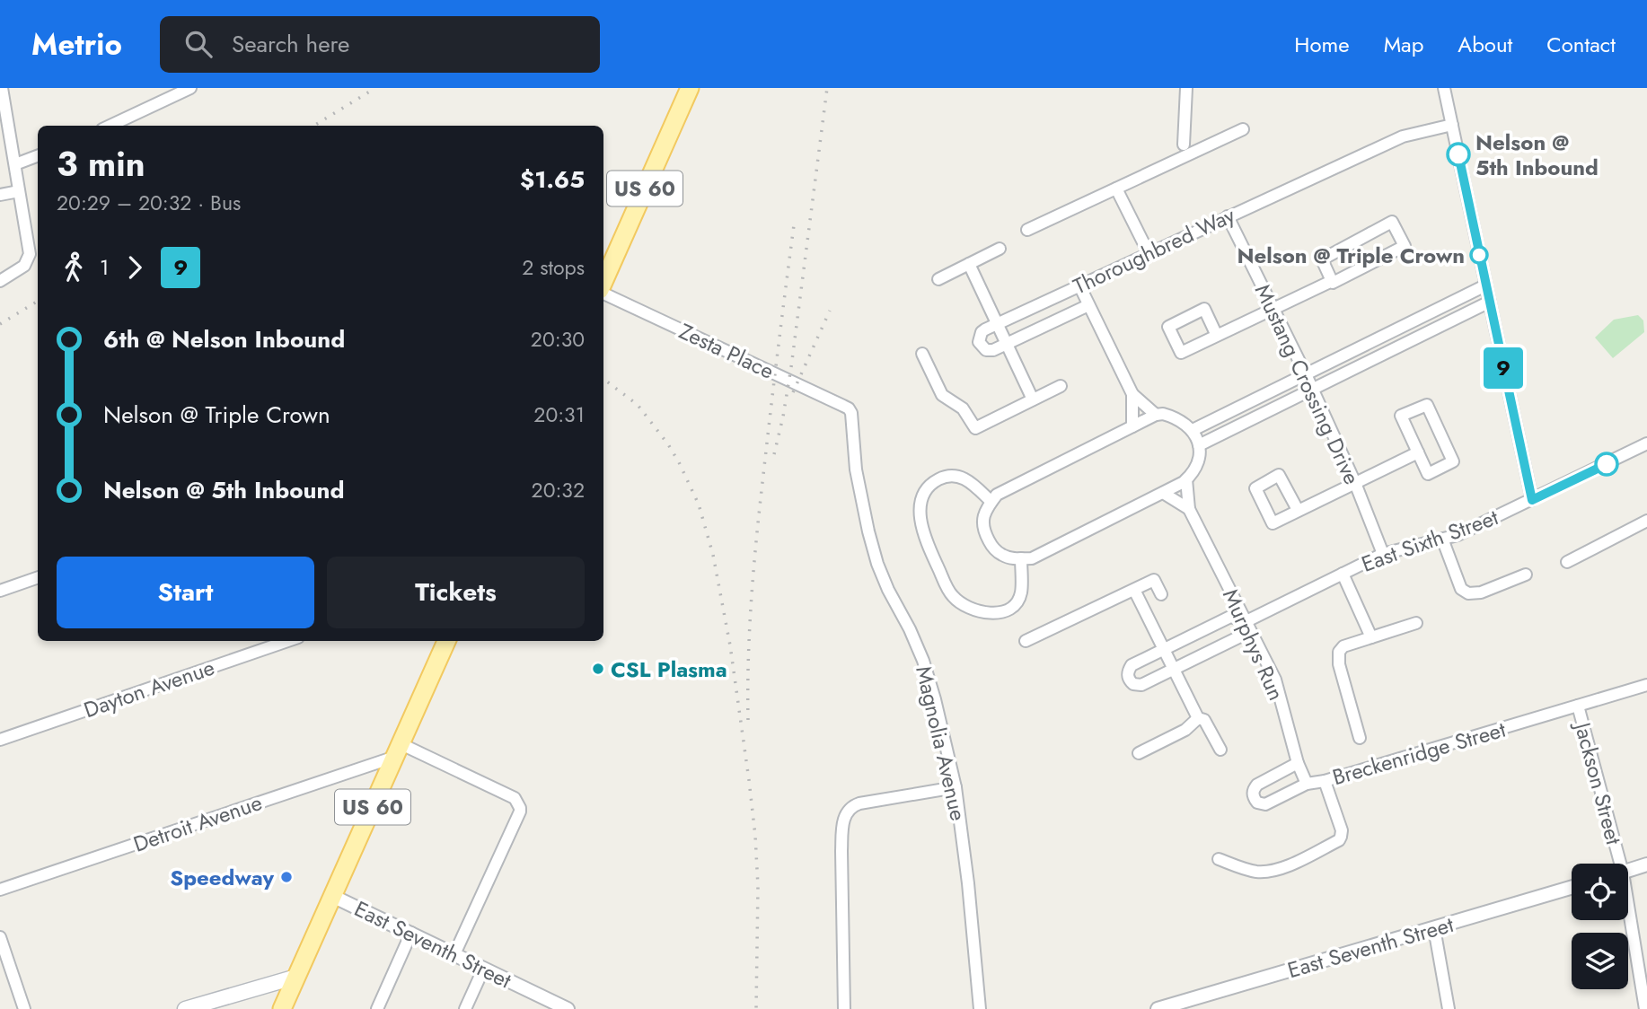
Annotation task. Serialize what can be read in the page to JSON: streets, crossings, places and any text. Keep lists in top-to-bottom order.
{
  "streets": {
    "main road": ["US 60"],
    "street": [
      "Thoroughbred Way",
      "Zesta Place",
      "Mustang Crossing Drive",
      "East Sixth Street",
      "Murphys Run",
      "Dayton Avenue",
      "Magnolia Avenue",
      "Breckenridge Street",
      "Jackson Street",
      "Detroit Avenue",
      "East Seventh Street"
    ]
  },
  "crossings": [
    ["US 60", "Detroit Avenue"],
    ["US 60", "East Seventh Street"],
    ["Thoroughbred Way", "Mustang Crossing Drive"],
    ["Zesta Place", "Magnolia Avenue"],
    ["Mustang Crossing Drive", "East Sixth Street"],
    ["East Sixth Street", "Murphys Run"],
    ["Murphys Run", "Breckenridge Street"],
    ["Breckenridge Street", "Jackson Street"]
  ],
  "places": [
    "Nelson @ 5th Inbound",
    "Nelson @ Triple Crown",
    "CSL Plasma",
    "Speedway"
  ],
  "lines": ["bus line 9"],
  "page": {
    "header": "Metrio",
    "search": "Search here",
    "nav": [
      "Home",
      "Map",
      "About",
      "Contact"
    ],
    "on_map": "9",
    "heading": ["3 min", "20:29 – 20:32 · Bus", "$1.65"],
    "legs": ["1", "9", "2 stops"],
    "list": [
      {
        "name": "6th @ Nelson Inbound",
        "value": "20:30"
      },
      {
        "name": "Nelson @ Triple Crown",
        "value": "20:31"
      },
      {
        "name": "Nelson @ 5th Inbound",
        "value": "20:32"
      }
    ],
    "buttons": ["Start", "Tickets"]
  }
}
